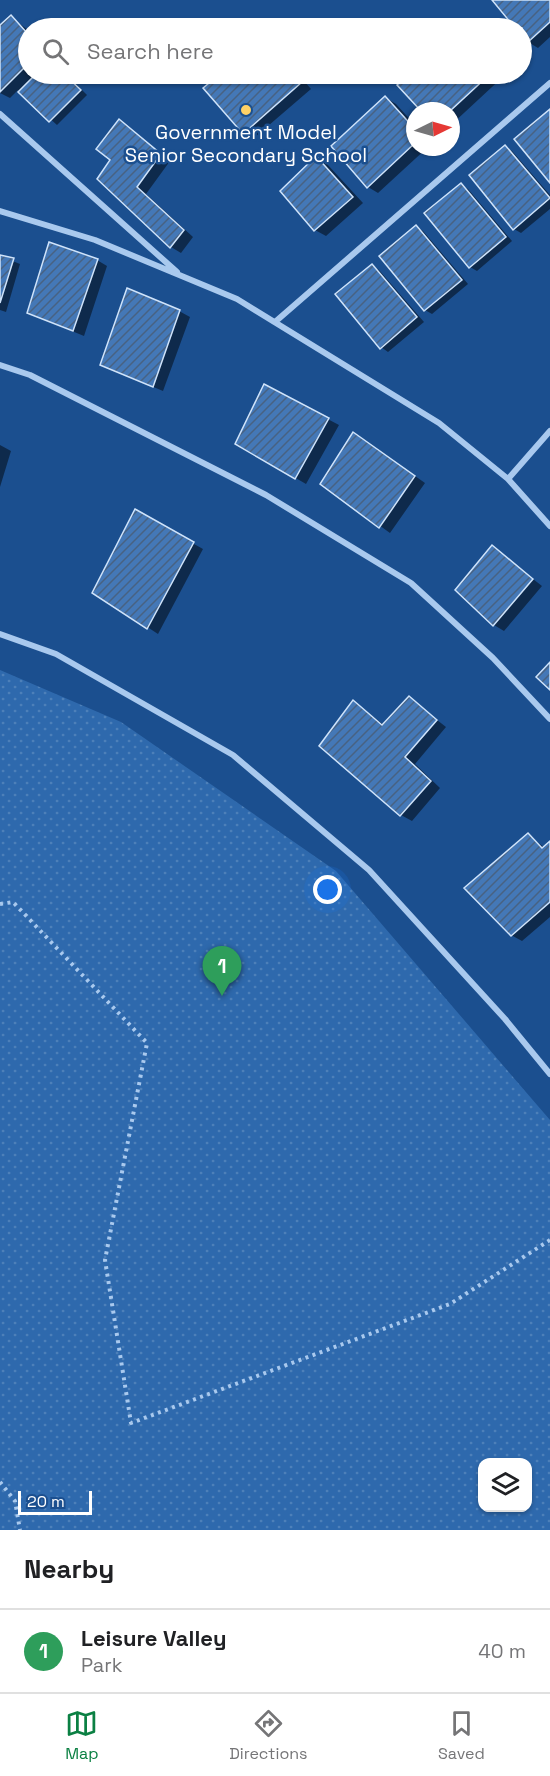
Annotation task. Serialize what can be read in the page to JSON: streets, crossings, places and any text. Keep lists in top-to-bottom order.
{
  "places": ["Government Model Senior Secondary School"],
  "scale_bar": "20 m",
  "north": "right",
  "page": {
    "search": "Search here",
    "pins": "1",
    "scale": "20 m",
    "heading": "Nearby",
    "list": [
      {
        "mark": "1",
        "name": "Leisure Valley",
        "note": "Park",
        "value": "40 m"
      }
    ],
    "nav": ["Map", "Directions", "Saved"]
  }
}
